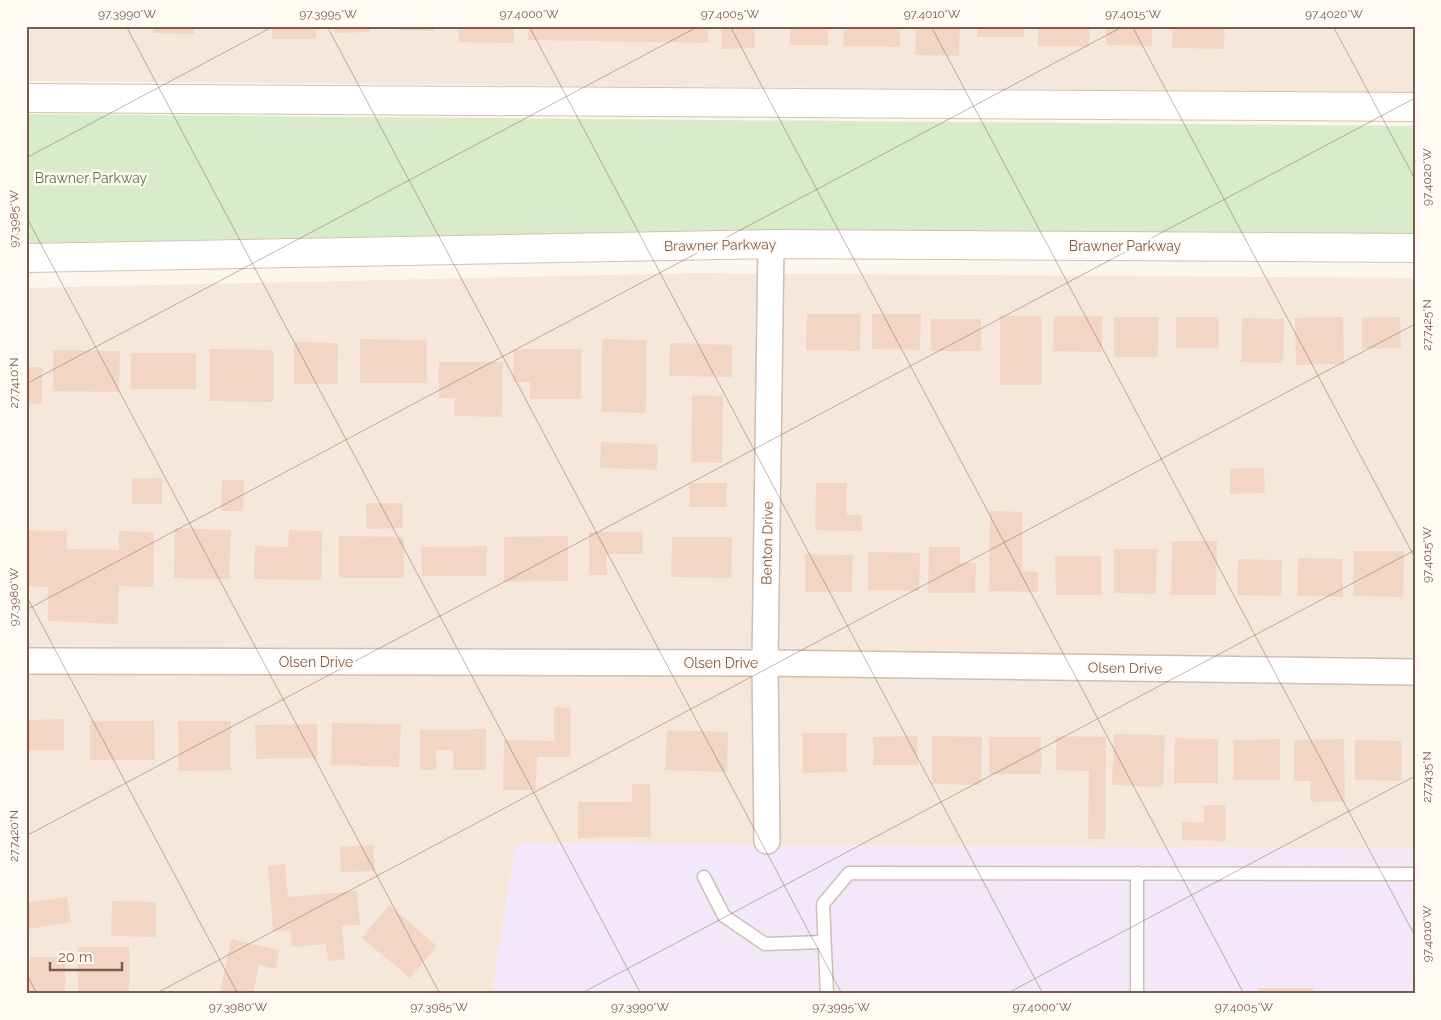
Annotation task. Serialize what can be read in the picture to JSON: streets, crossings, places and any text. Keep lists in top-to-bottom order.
{
  "streets": {
    "street": ["Brawner Parkway", "Benton Drive", "Olsen Drive"]
  },
  "crossings": [
    ["Brawner Parkway", "Benton Drive"],
    ["Benton Drive", "Olsen Drive"]
  ],
  "parks": ["Brawner Parkway"],
  "scale_bar": "20 m",
  "coordinates": [
    "97.3990°W",
    "97.3995°W",
    "97.4000°W",
    "97.4005°W",
    "97.4010°W",
    "97.4015°W",
    "97.4020°W",
    "97.3985°W",
    "27.7425°N",
    "27.7410°N",
    "97.3980°W",
    "27.7435°N",
    "27.7420°N"
  ]
}
